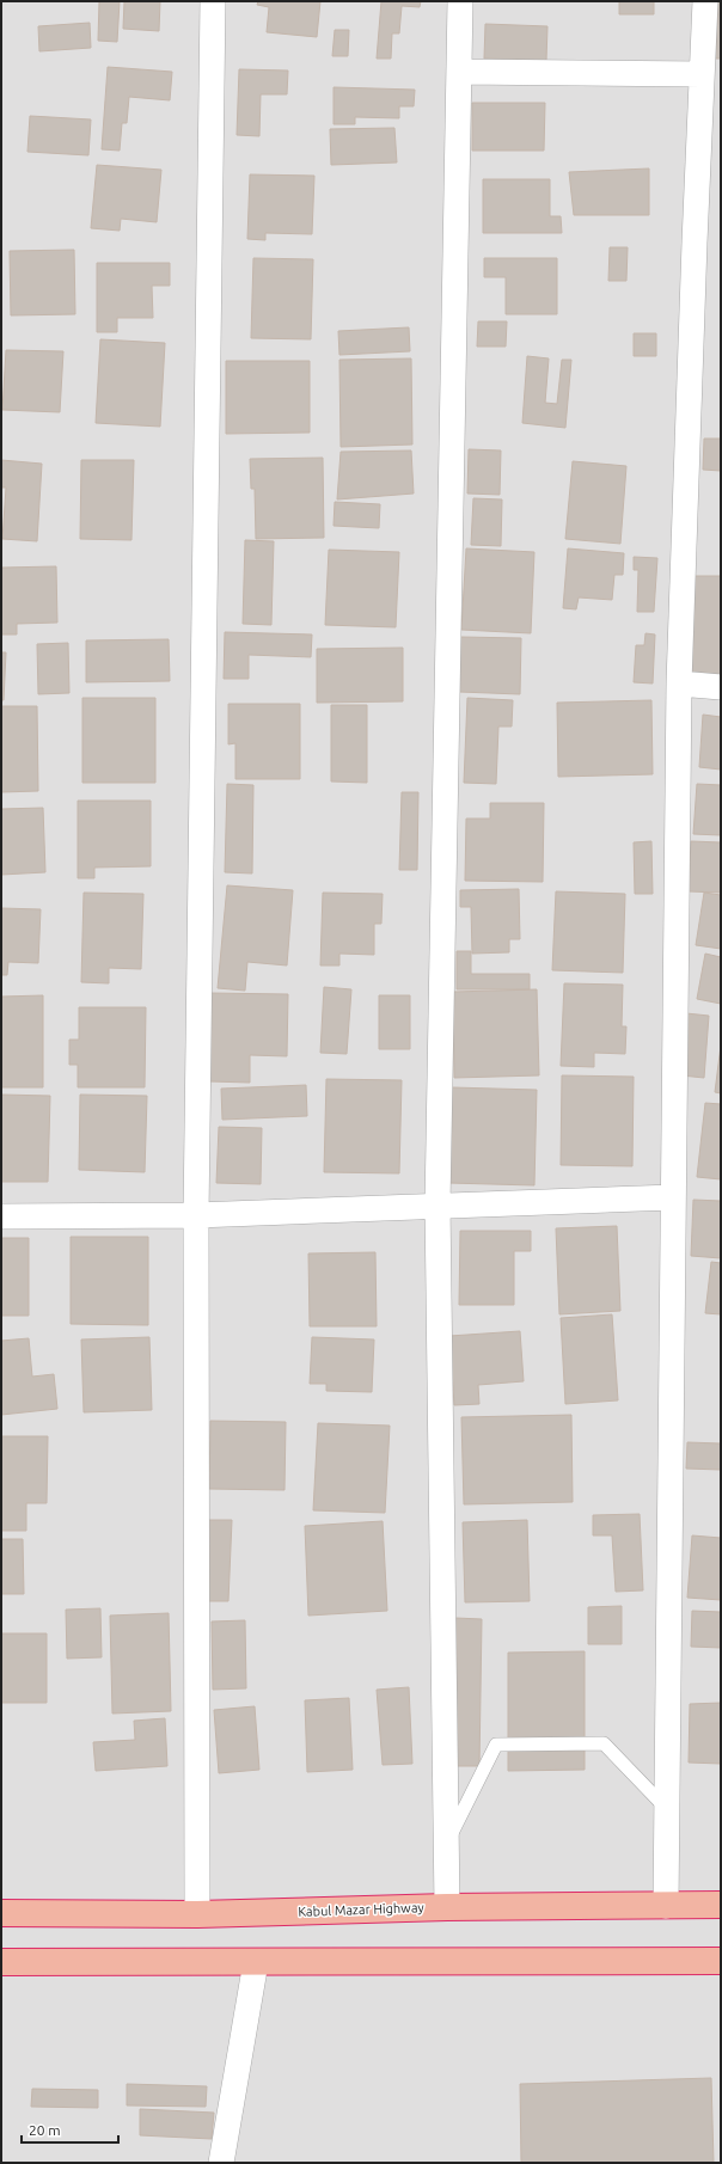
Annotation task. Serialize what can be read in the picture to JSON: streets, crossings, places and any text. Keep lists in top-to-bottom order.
{
  "streets": {
    "highway": ["Kabul Mazar Highway"]
  },
  "scale_bar": "20 m"
}
